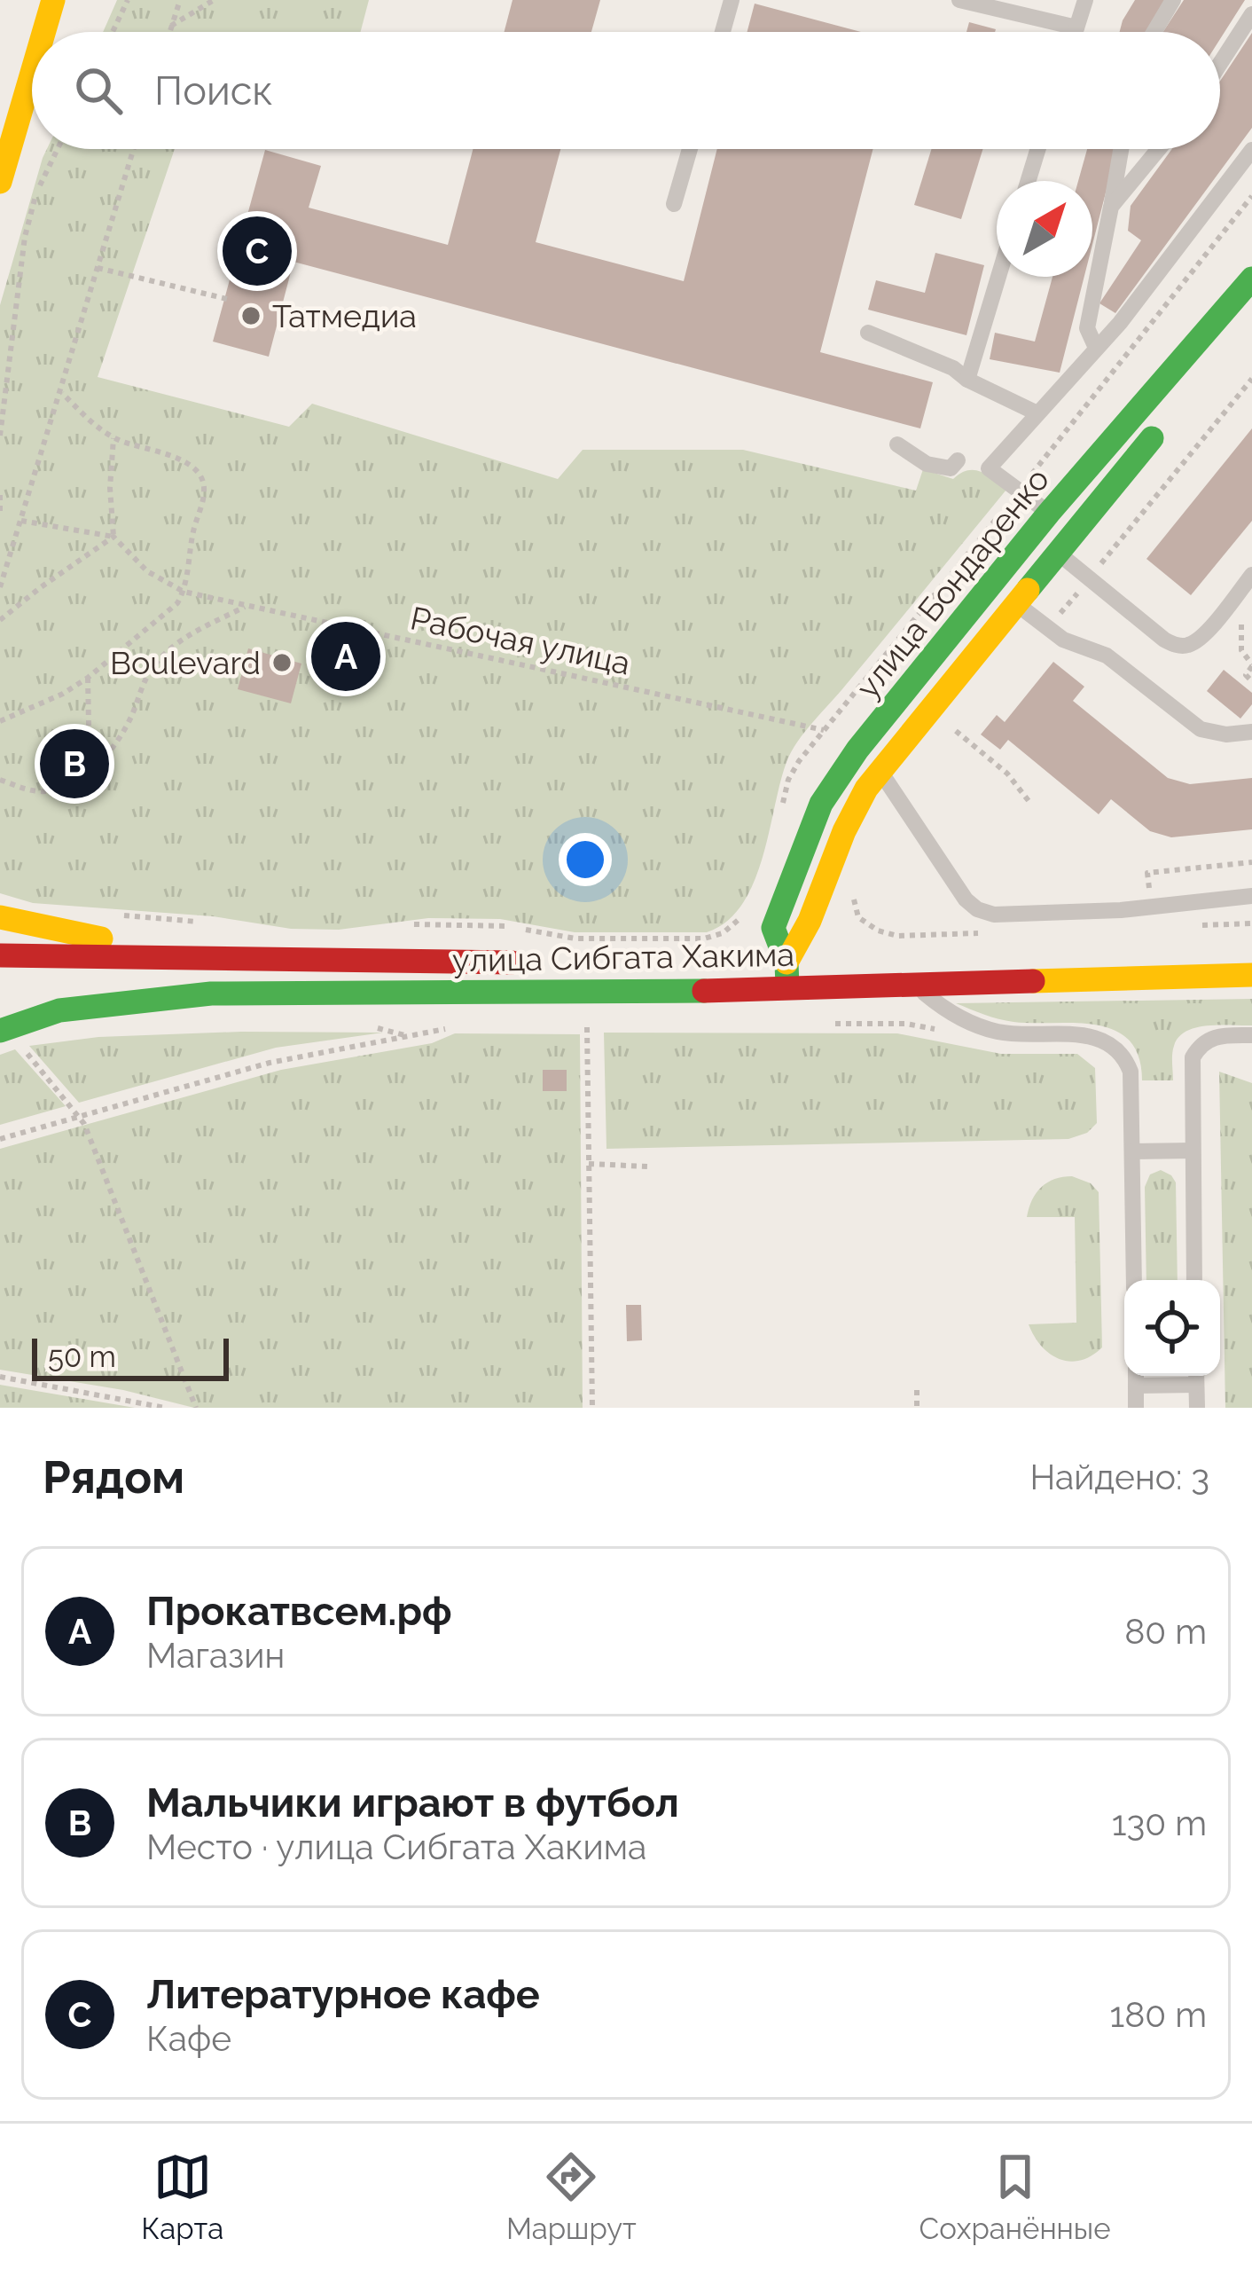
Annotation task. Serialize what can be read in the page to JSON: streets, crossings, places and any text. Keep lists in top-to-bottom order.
{
  "streets": {
    "main road": ["улица Бондаренко", "улица Сибгата Хакима"],
    "path": ["Рабочая улица"]
  },
  "crossings": [
    ["улица Бондаренко", "улица Сибгата Хакима"]
  ],
  "places": ["Татмедиа", "Boulevard"],
  "scale_bar": "50 m",
  "north": "top right",
  "page": {
    "search": "Поиск",
    "pins": ["C", "A", "B"],
    "scale": "50 m",
    "heading": ["Рядом", "Найдено: 3"],
    "list": [
      {
        "mark": "A",
        "name": "Прокатвсем.рф",
        "note": "Магазин",
        "value": "80 m"
      },
      {
        "mark": "B",
        "name": "Мальчики играют в футбол",
        "note": "Место · улица Сибгата Хакима",
        "value": "130 m"
      },
      {
        "mark": "C",
        "name": "Литературное кафе",
        "note": "Кафе",
        "value": "180 m"
      }
    ],
    "nav": ["Карта", "Маршрут", "Сохранённые"]
  }
}
